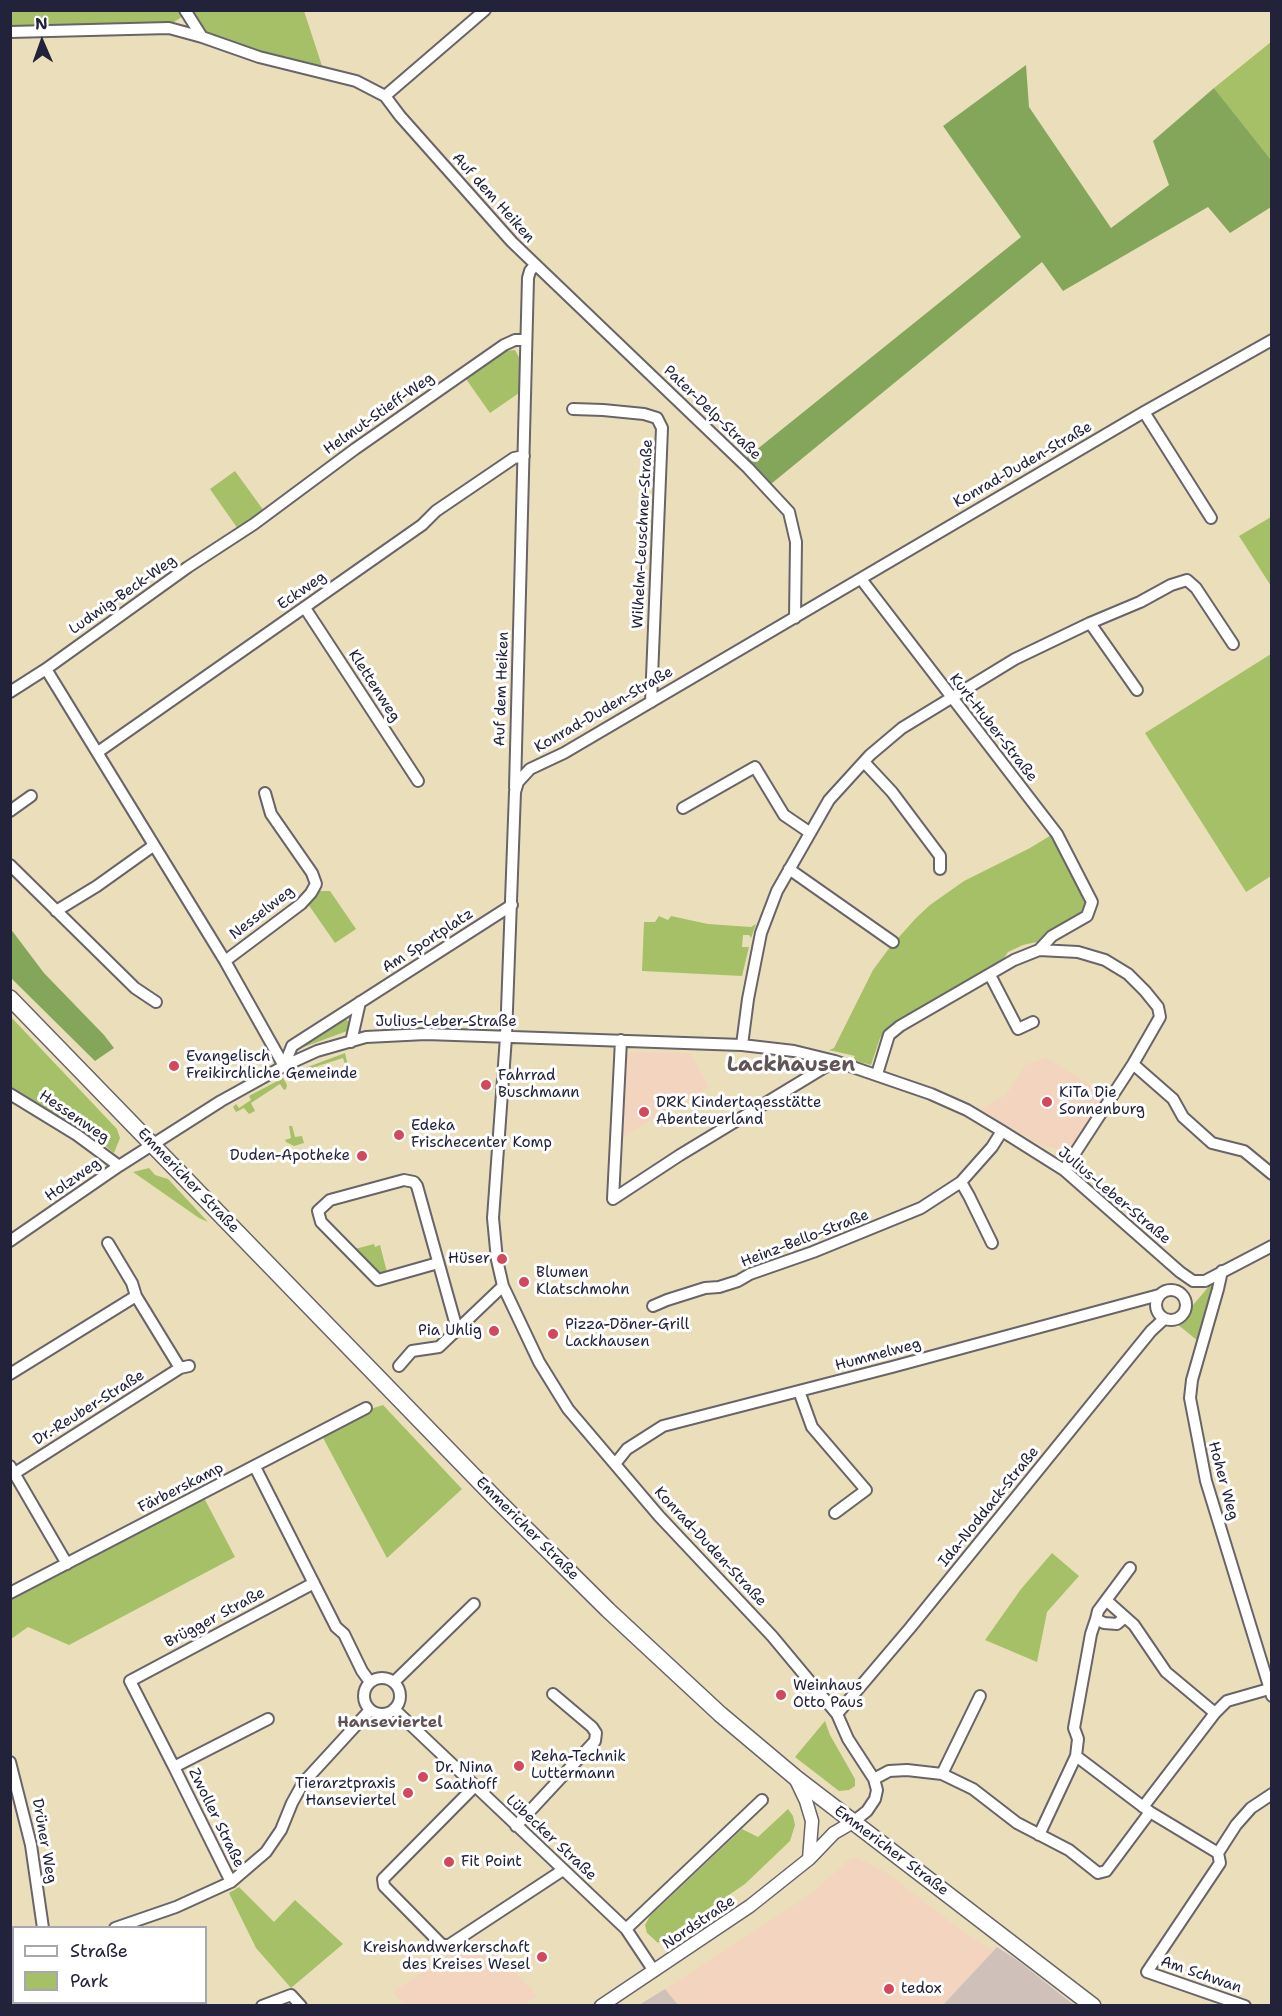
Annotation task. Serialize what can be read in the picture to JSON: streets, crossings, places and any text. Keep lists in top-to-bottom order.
{
  "streets": {
    "main road": ["Emmericher Straße"],
    "street": [
      "Auf dem Heiken",
      "Pater-Delp-Straße",
      "Helmut-Stieff-Weg",
      "Konrad-Duden-Straße",
      "Wilhelm-Leuschner-Straße",
      "Eckweg",
      "Ludwig-Beck-Weg",
      "Klettenweg",
      "Kurt-Huber-Straße",
      "Nesselweg",
      "Am Sportplatz",
      "Julius-Leber-Straße",
      "Hessenweg",
      "Holzweg",
      "Heinz-Bello-Straße",
      "Hummelweg",
      "Dr.-Reuber-Straße",
      "Hoher Weg",
      "Färberskamp",
      "Ida-Noddack-Straße",
      "Brügger Straße",
      "Zwoller Straße",
      "Lübecker Straße",
      "Drüner Weg",
      "Nordstraße",
      "Am Schwan"
    ]
  },
  "crossings": [
    ["Auf dem Heiken", "Pater-Delp-Straße"],
    ["Auf dem Heiken", "Helmut-Stieff-Weg"],
    ["Auf dem Heiken", "Konrad-Duden-Straße"],
    ["Auf dem Heiken", "Eckweg"],
    ["Pater-Delp-Straße", "Konrad-Duden-Straße"],
    ["Helmut-Stieff-Weg", "Ludwig-Beck-Weg"],
    ["Konrad-Duden-Straße", "Wilhelm-Leuschner-Straße"],
    ["Konrad-Duden-Straße", "Kurt-Huber-Straße"],
    ["Konrad-Duden-Straße", "Am Sportplatz"],
    ["Konrad-Duden-Straße", "Julius-Leber-Straße"],
    ["Konrad-Duden-Straße", "Hummelweg"],
    ["Konrad-Duden-Straße", "Ida-Noddack-Straße"],
    ["Eckweg", "Klettenweg"],
    ["Am Sportplatz", "Julius-Leber-Straße"],
    ["Julius-Leber-Straße", "Holzweg"],
    ["Julius-Leber-Straße", "Emmericher Straße"],
    ["Julius-Leber-Straße", "Heinz-Bello-Straße"],
    ["Julius-Leber-Straße", "Hoher Weg"],
    ["Hessenweg", "Holzweg"],
    ["Holzweg", "Emmericher Straße"],
    ["Emmericher Straße", "Nordstraße"],
    ["Hummelweg", "Ida-Noddack-Straße"],
    ["Dr.-Reuber-Straße", "Färberskamp"],
    ["Brügger Straße", "Zwoller Straße"],
    ["Lübecker Straße", "Nordstraße"]
  ],
  "districts": ["Lackhausen", "Hanseviertel"],
  "places": [
    "Evangelisch Freikirchliche Gemeinde",
    "Fahrrad Buschmann",
    "KiTa Die Sonnenburg",
    "DRK Kindertagesstätte Abenteuerland",
    "Edeka Frischecenter Komp",
    "Duden-Apotheke",
    "Hüser",
    "Blumen Klatschmohn",
    "Pia Uhlig",
    "Pizza-Döner-Grill Lackhausen",
    "Weinhaus Otto Paus",
    "Reha-Technik Luttermann",
    "Dr. Nina Saathoff",
    "Tierarztpraxis Hanseviertel",
    "Fit Point",
    "Kreishandwerkerschaft des Kreises Wesel",
    "tedox"
  ],
  "legend": ["Straße", "Park"],
  "north": "top"
}
